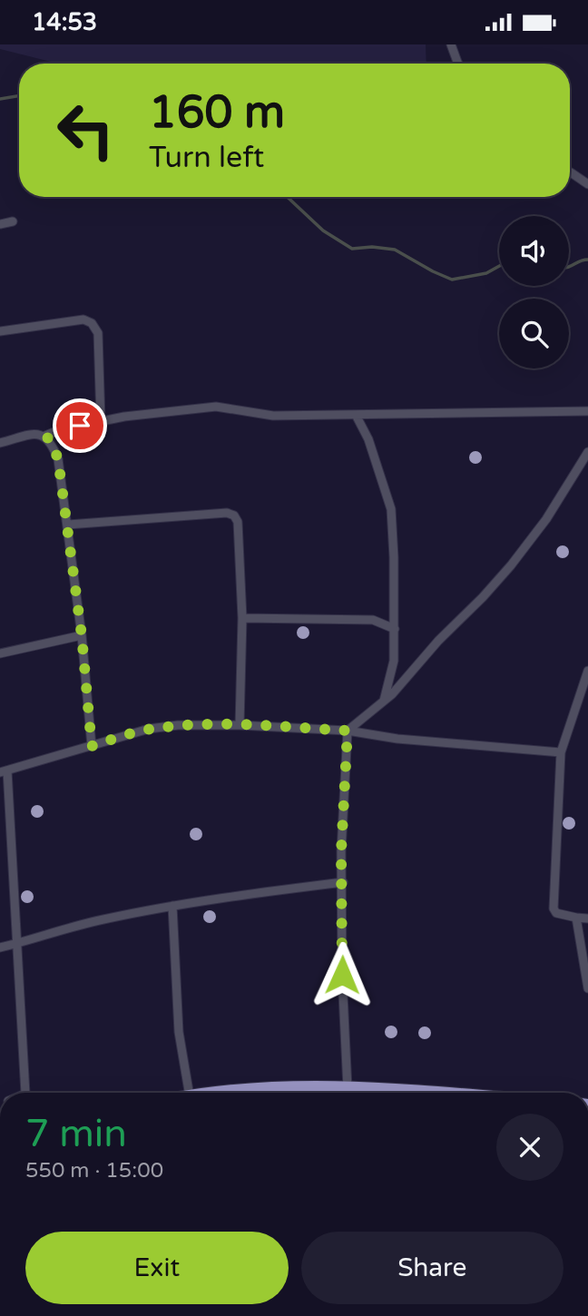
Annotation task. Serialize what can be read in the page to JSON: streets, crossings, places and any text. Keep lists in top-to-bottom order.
{
  "page": {
    "status": "14:53",
    "turn": ["160 m", "Turn left"],
    "heading": ["7 min", "550 m · 15:00"],
    "buttons": ["Exit", "Share"]
  }
}
